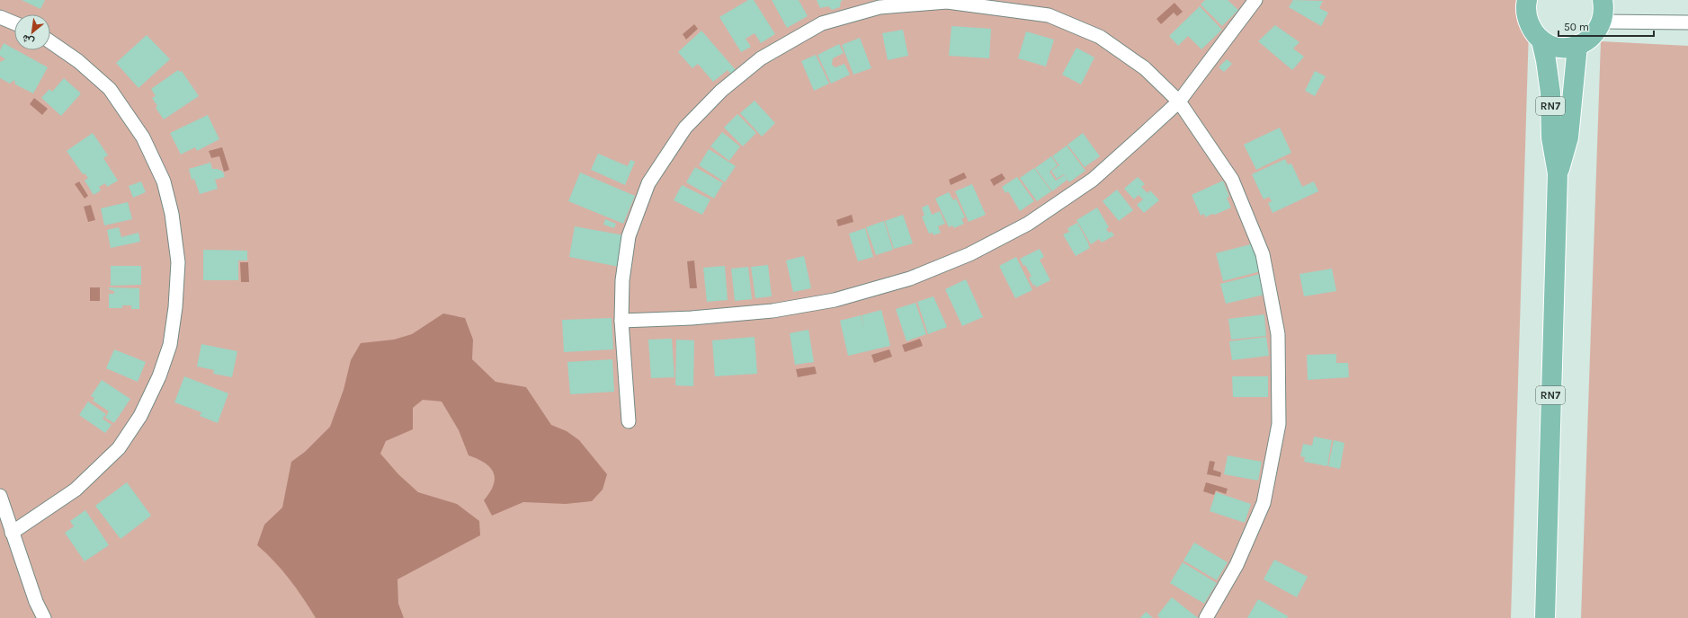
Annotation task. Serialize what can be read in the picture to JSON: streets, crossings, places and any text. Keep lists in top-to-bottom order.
{
  "streets": {
    "main road": ["RN7"]
  },
  "scale_bar": "50 m",
  "north": "bottom left"
}
